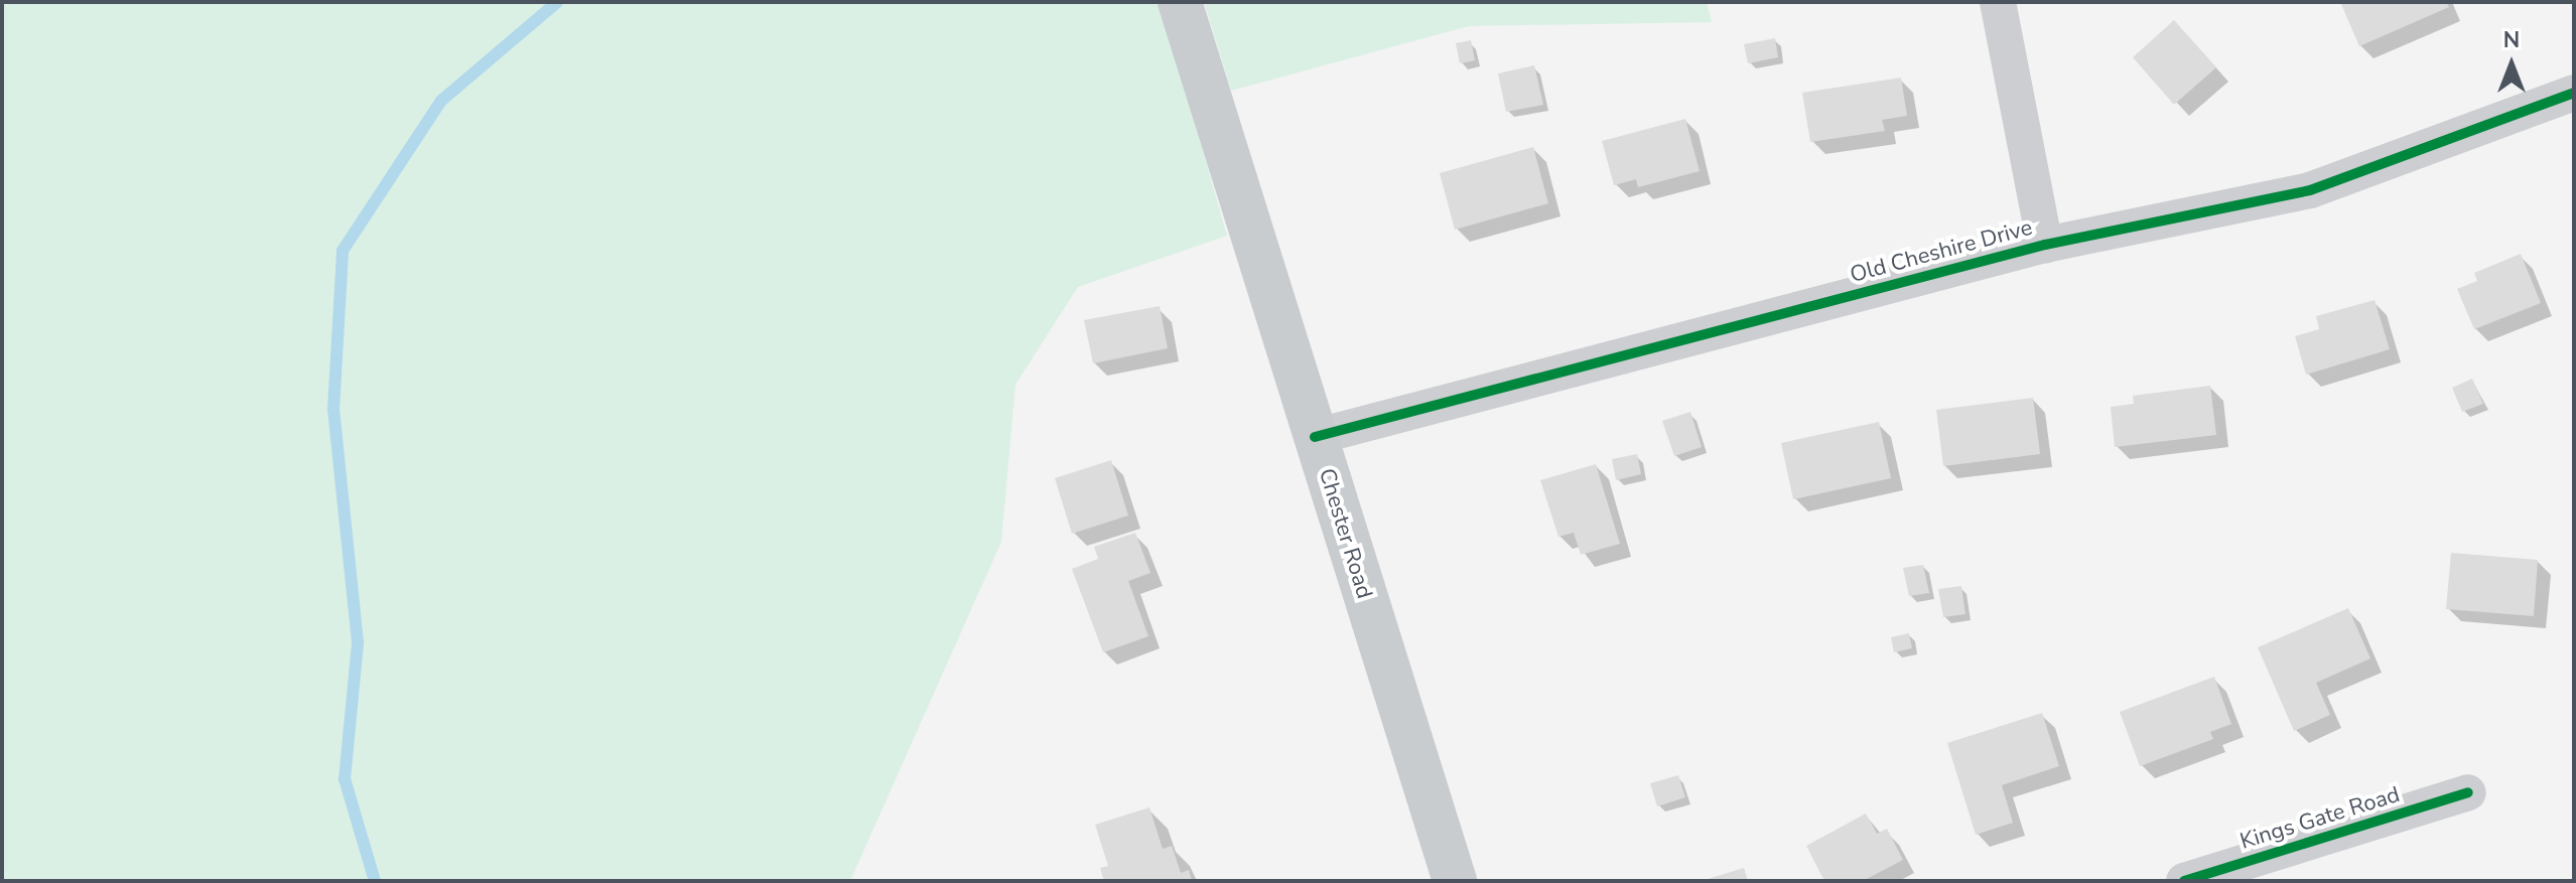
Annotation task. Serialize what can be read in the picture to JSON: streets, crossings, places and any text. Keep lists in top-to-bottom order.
{
  "streets": {
    "main road": ["Chester Road"],
    "street": ["Old Cheshire Drive", "Kings Gate Road"]
  },
  "crossings": [
    ["Old Cheshire Drive", "Chester Road"]
  ],
  "north": "top"
}
